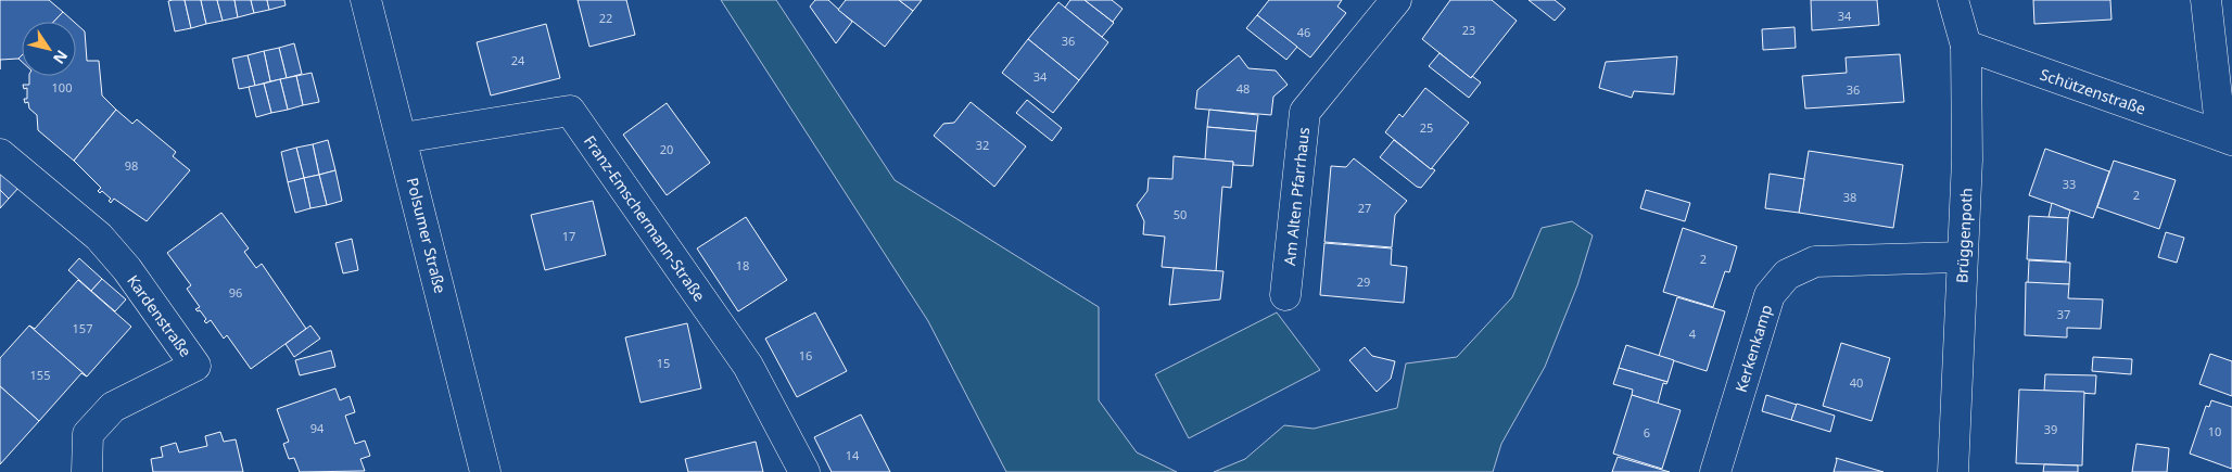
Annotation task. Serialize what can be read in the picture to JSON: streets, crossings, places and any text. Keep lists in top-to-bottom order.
{
  "streets": {
    "street": [
      "Schützenstraße",
      "Am Alten Pfarrhaus",
      "Franz-Emschermann-Straße",
      "Polsumer Straße",
      "Brüggenpoth",
      "Kardenstraße",
      "Kerkenkamp"
    ]
  },
  "crossings": [
    ["Schützenstraße", "Brüggenpoth"],
    ["Franz-Emschermann-Straße", "Polsumer Straße"],
    ["Brüggenpoth", "Kerkenkamp"]
  ],
  "house_numbers": [
    "34",
    "22",
    "23",
    "46",
    "36",
    "24",
    "34",
    "100",
    "48",
    "36",
    "25",
    "32",
    "20",
    "98",
    "33",
    "2",
    "38",
    "27",
    "50",
    "17",
    "2",
    "18",
    "29",
    "96",
    "37",
    "157",
    "4",
    "16",
    "15",
    "155",
    "40",
    "94",
    "39",
    "10",
    "6",
    "14"
  ],
  "north": "bottom right"
}
